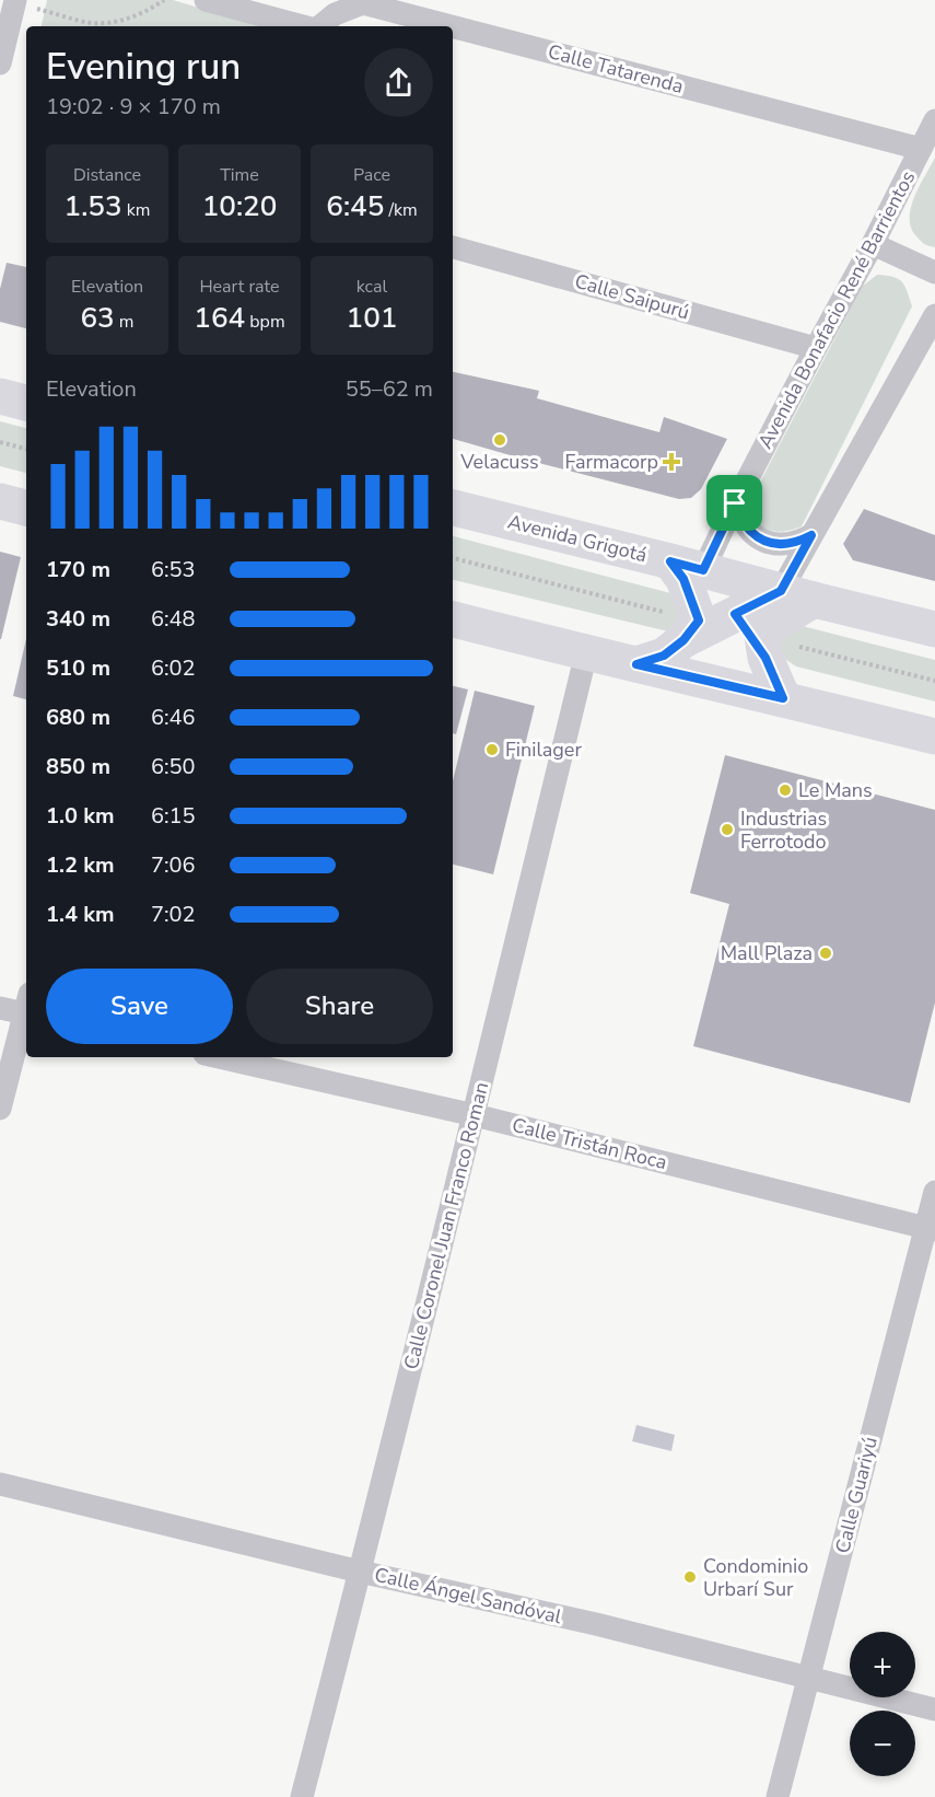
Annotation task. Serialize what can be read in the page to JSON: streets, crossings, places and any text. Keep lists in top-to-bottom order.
{
  "streets": {
    "main road": ["Avenida Grigotá"],
    "street": [
      "Calle Tatarenda",
      "Calle Saipurú",
      "Avenida Bonafacio René Barrientos",
      "Calle Tristán Roca",
      "Calle Coronel Juan Franco Roman",
      "Calle Guariyú",
      "Calle Ángel Sandóval"
    ]
  },
  "crossings": [
    ["Calle Tatarenda", "Avenida Bonafacio René Barrientos"],
    ["Calle Saipurú", "Avenida Bonafacio René Barrientos"],
    ["Avenida Bonafacio René Barrientos", "Avenida Grigotá"],
    ["Calle Tristán Roca", "Calle Coronel Juan Franco Roman"],
    ["Calle Tristán Roca", "Calle Guariyú"],
    ["Calle Coronel Juan Franco Roman", "Calle Ángel Sandóval"],
    ["Calle Guariyú", "Calle Ángel Sandóval"]
  ],
  "places": {
    "other": [
      "Velacuss",
      "Finilager",
      "Le Mans",
      "Industrias Ferrotodo",
      "Mall Plaza",
      "Condominio Urbarí Sur"
    ],
    "health": ["Farmacorp"]
  },
  "page": {
    "heading": ["Evening run", "19:02 · 9 × 170 m"],
    "stats": [
      ["Distance", "1.53 km"],
      ["Time", "10:20"],
      ["Pace", "6:45 /km"],
      ["Elevation", "63 m"],
      ["Heart rate", "164 bpm"],
      ["kcal", "101"]
    ],
    "chart": ["Elevation", "55–62 m"],
    "list": [
      {
        "name": "170 m",
        "note": "6:53"
      },
      {
        "name": "340 m",
        "note": "6:48"
      },
      {
        "name": "510 m",
        "note": "6:02"
      },
      {
        "name": "680 m",
        "note": "6:46"
      },
      {
        "name": "850 m",
        "note": "6:50"
      },
      {
        "name": "1.0 km",
        "note": "6:15"
      },
      {
        "name": "1.2 km",
        "note": "7:06"
      },
      {
        "name": "1.4 km",
        "note": "7:02"
      }
    ],
    "buttons": ["Save", "Share"],
    "map_buttons": ["+", "−"]
  }
}
